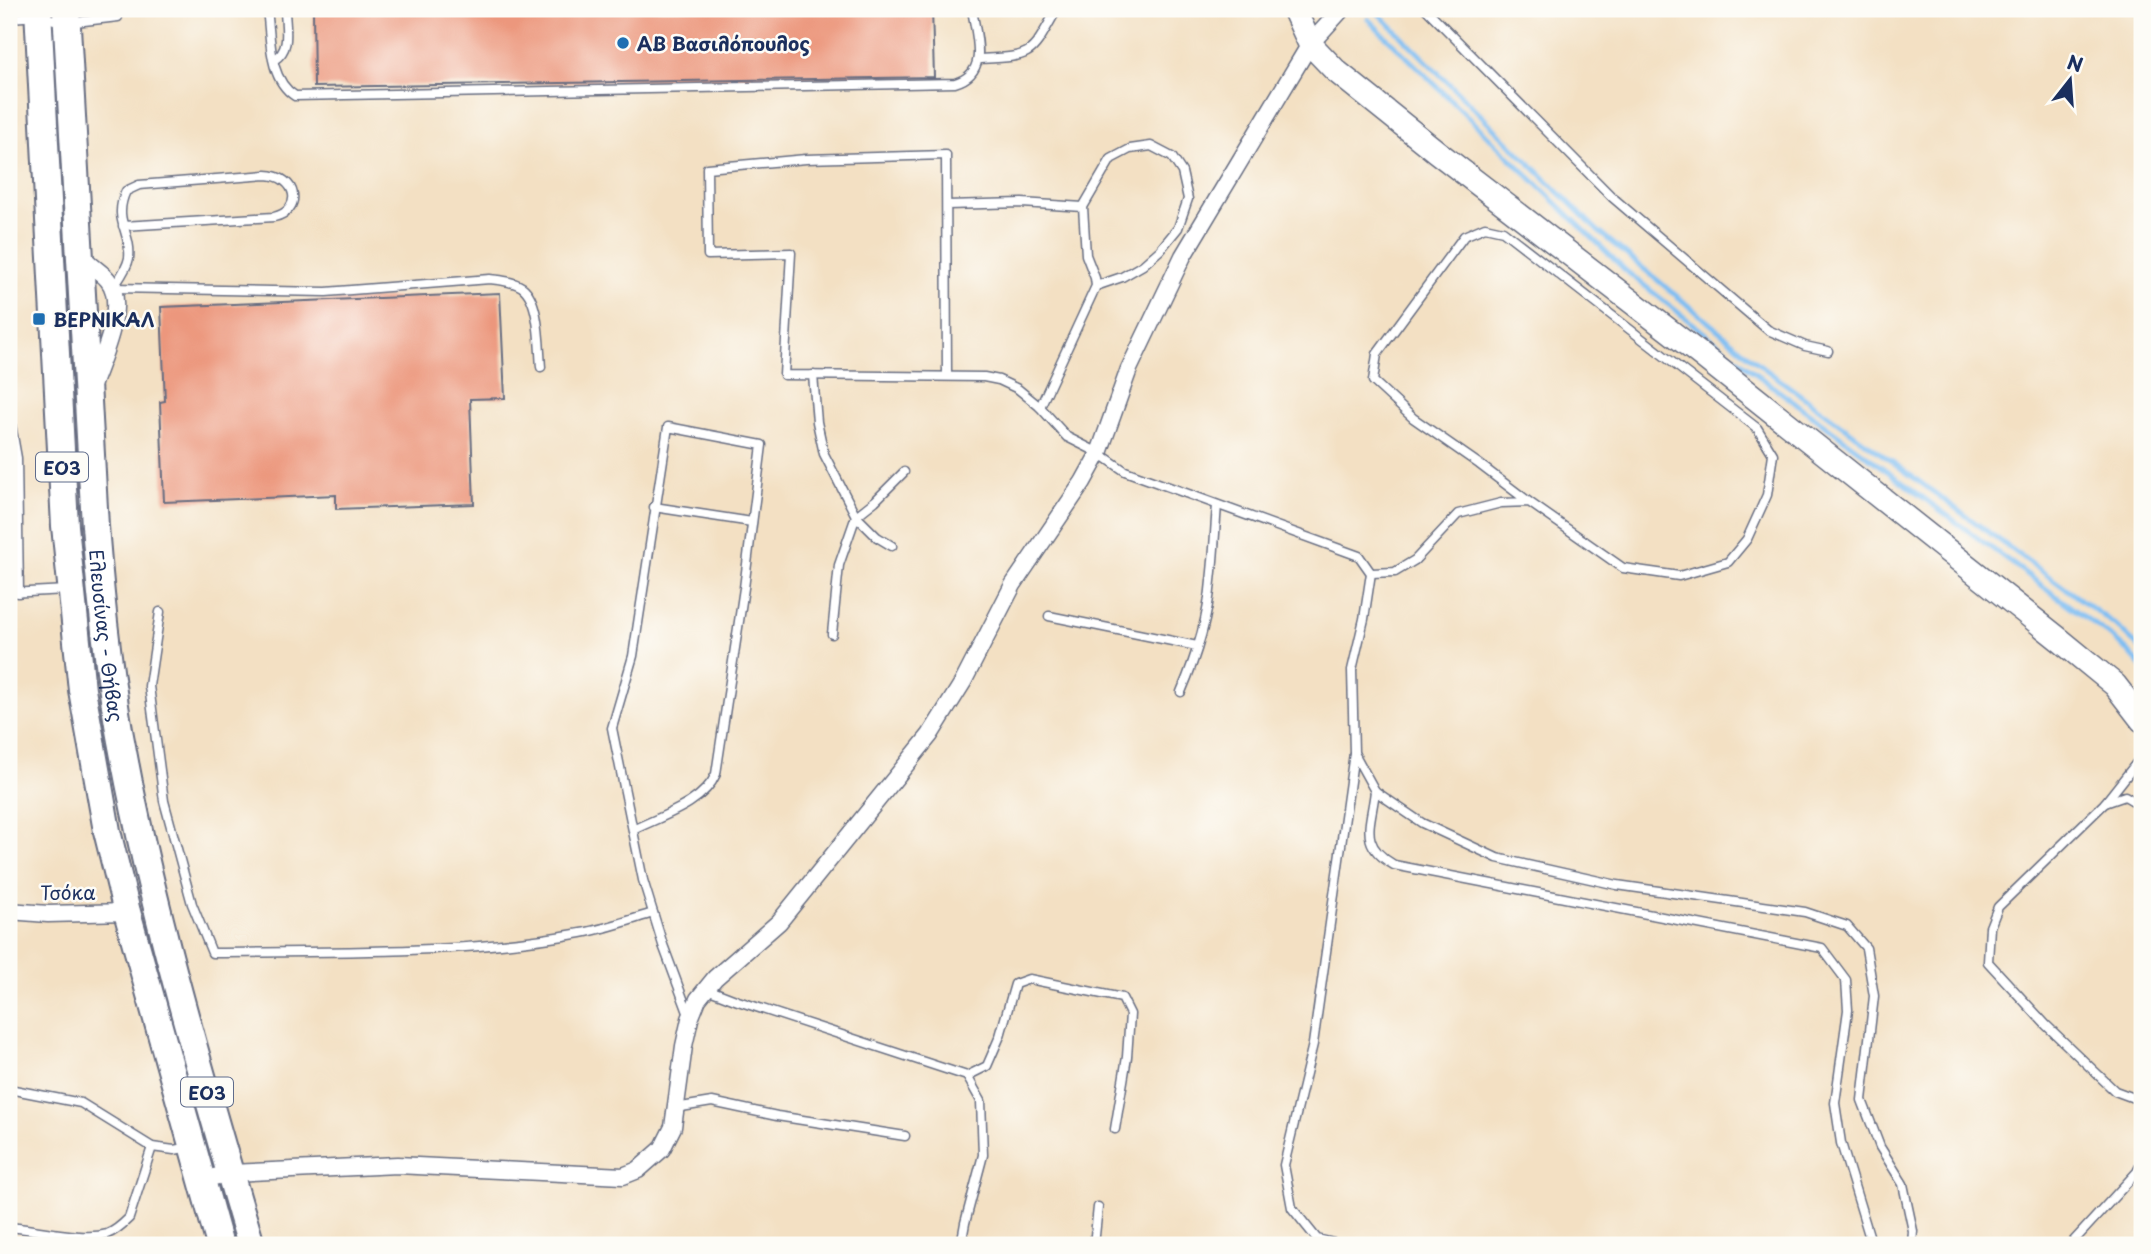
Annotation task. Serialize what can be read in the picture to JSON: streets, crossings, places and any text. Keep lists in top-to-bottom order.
{
  "streets": {
    "main road": ["ΕΟ3", "Ελευσίνας - Θήβας"],
    "street": ["Τσόκα"]
  },
  "crossings": [
    ["Ελευσίνας - Θήβας", "Τσόκα"]
  ],
  "places": {
    "other": ["ΑΒ Βασιλόπουλος"],
    "transit": ["ΒΕΡΝΙΚΑΛ"]
  },
  "north": "top"
}
